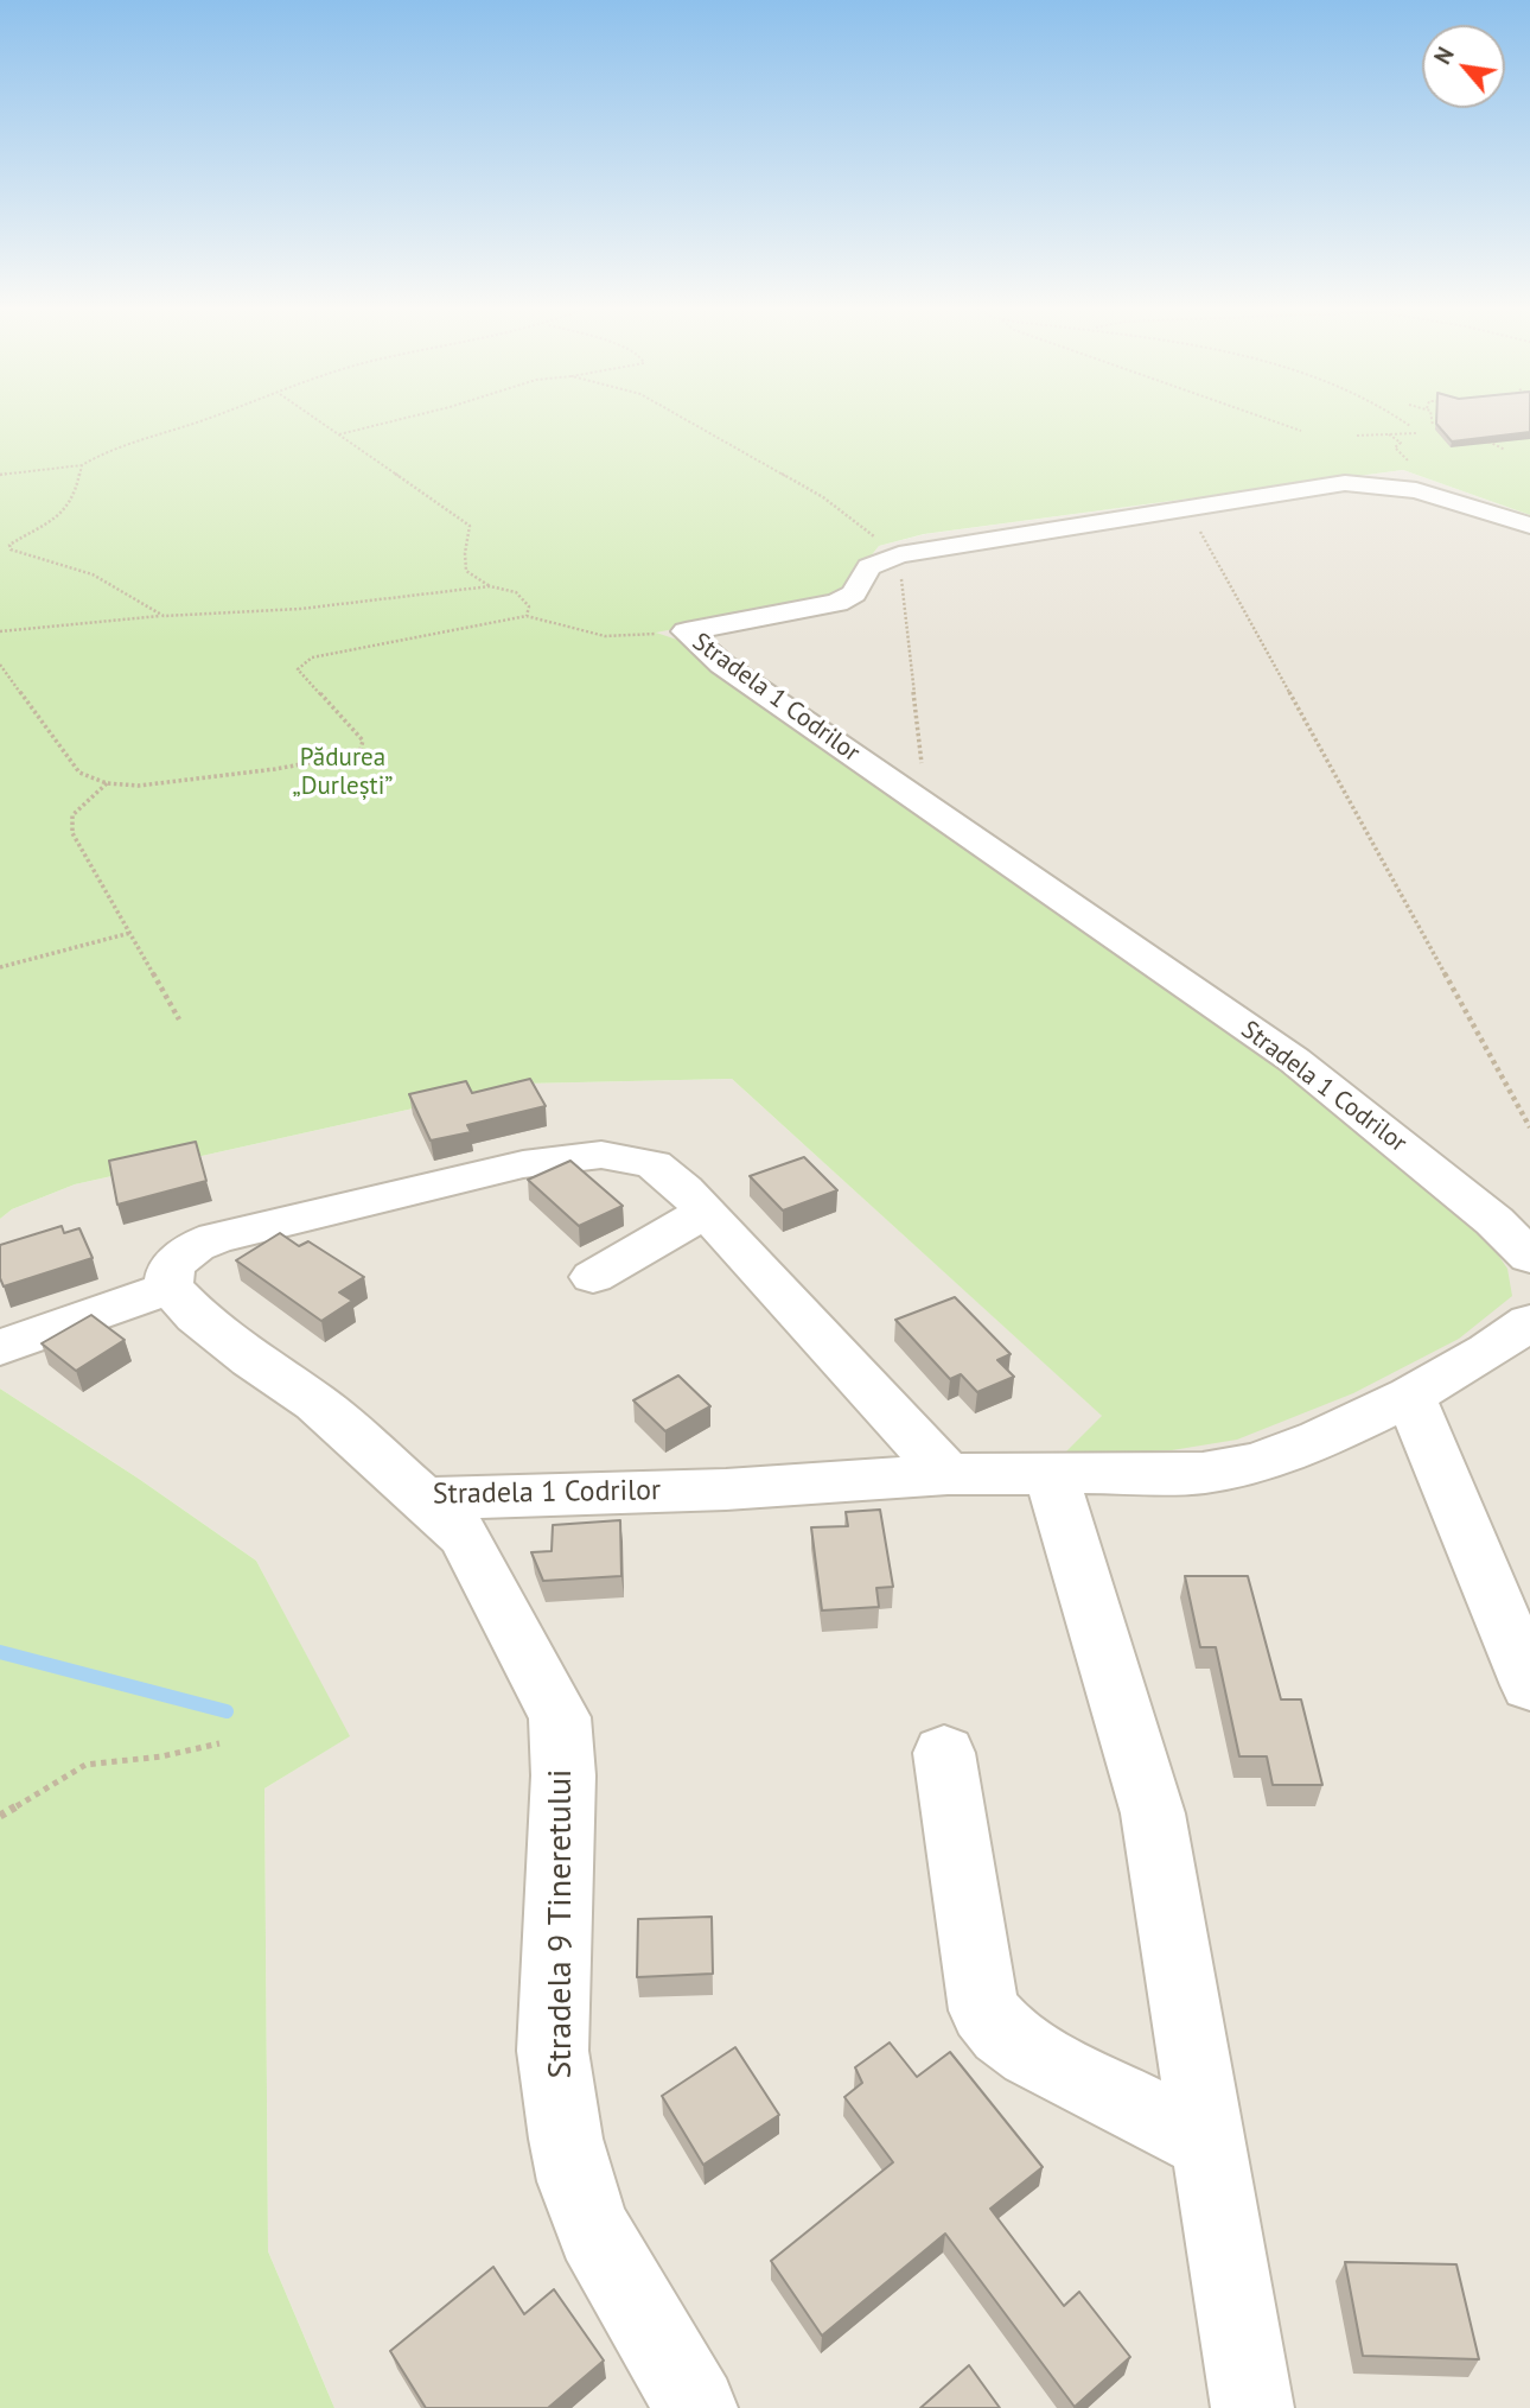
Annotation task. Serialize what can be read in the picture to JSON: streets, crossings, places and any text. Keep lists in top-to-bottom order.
{
  "streets": {
    "street": ["Stradela 1 Codrilor", "Stradela 9 Tineretului"]
  },
  "crossings": [
    ["Stradela 1 Codrilor", "Stradela 9 Tineretului"]
  ],
  "parks": ["Pădurea „Durlești”"],
  "north": "top left"
}
